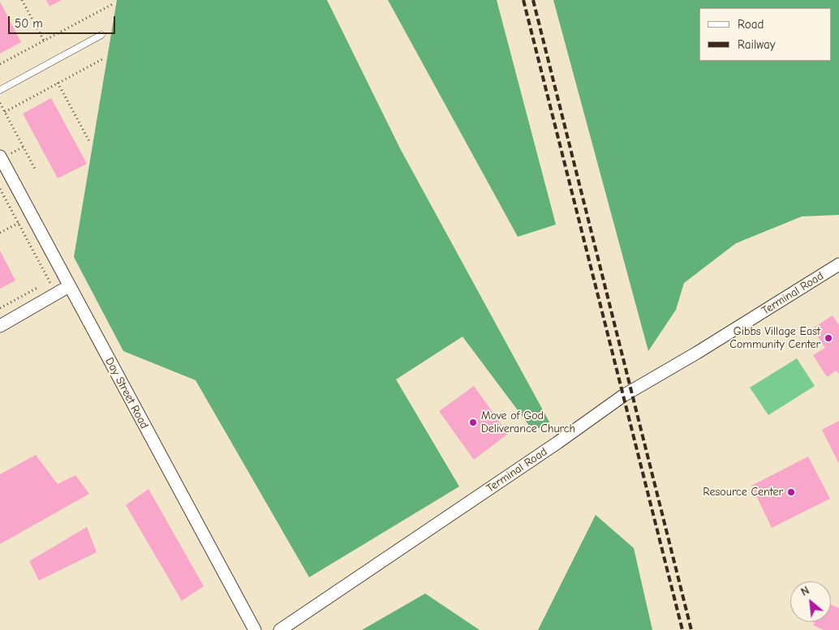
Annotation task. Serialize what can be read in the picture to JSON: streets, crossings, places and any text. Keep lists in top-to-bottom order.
{
  "streets": {
    "street": ["Terminal Road", "Day Street Road"]
  },
  "places": ["Gibbs Village East Community Center", "Move of God Deliverance Church", "Resource Center"],
  "legend": ["Road", "Railway"],
  "scale_bar": "50 m",
  "north": "top left"
}
